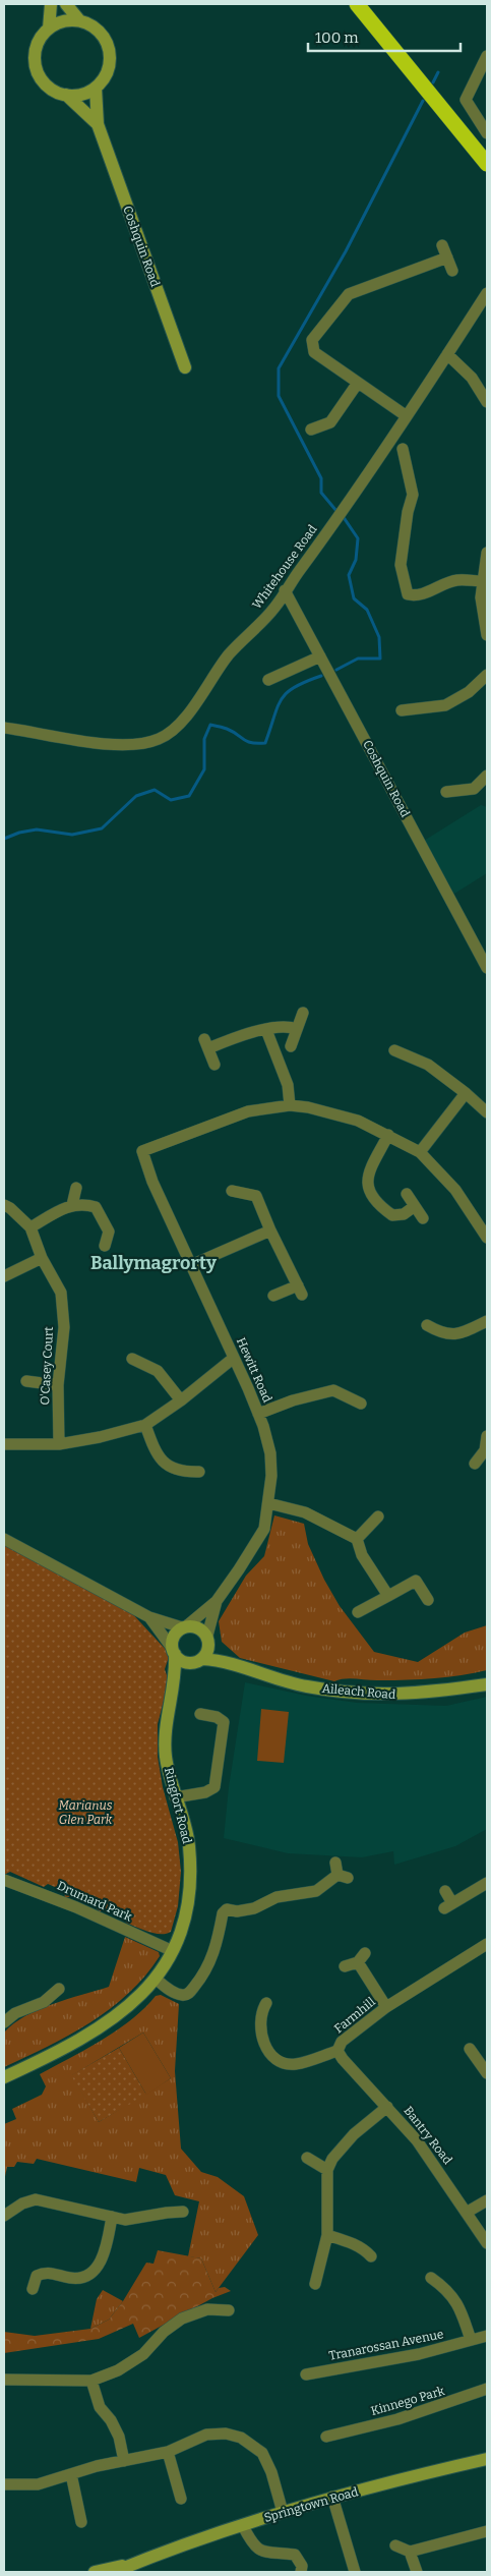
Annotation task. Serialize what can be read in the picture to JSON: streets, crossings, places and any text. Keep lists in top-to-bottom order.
{
  "streets": {
    "street": [
      "Coshquin Road",
      "Whitehouse Road",
      "O'Casey Court",
      "Hewitt Road",
      "Aileach Road",
      "Ringfort Road",
      "Drumard Park",
      "Farmhill",
      "Bantry Road",
      "Tranarossan Avenue",
      "Kinnego Park",
      "Springtown Road"
    ]
  },
  "crossings": [
    ["Coshquin Road", "Whitehouse Road"],
    ["Hewitt Road", "Aileach Road"],
    ["Hewitt Road", "Ringfort Road"],
    ["Aileach Road", "Ringfort Road"],
    ["Ringfort Road", "Drumard Park"],
    ["Farmhill", "Bantry Road"]
  ],
  "districts": ["Ballymagrorty"],
  "parks": ["Marianus Glen Park"],
  "scale_bar": "100 m"
}
